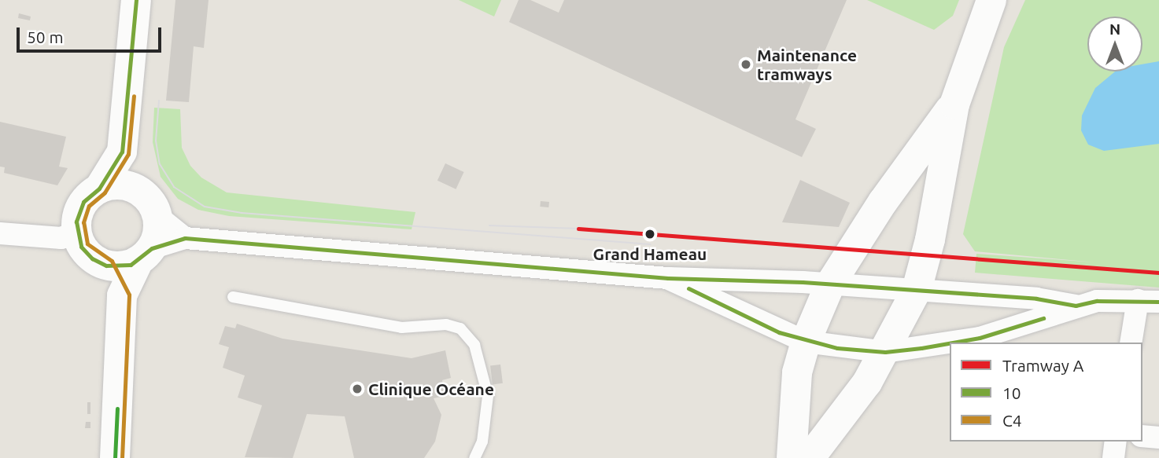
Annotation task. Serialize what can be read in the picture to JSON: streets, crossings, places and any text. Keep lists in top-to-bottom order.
{
  "places": ["Maintenance tramways", "Grand Hameau", "Clinique Océane"],
  "lines": ["transit line 10", "transit line C4", "tram line A"],
  "legend": ["Tramway A", "10", "C4"],
  "scale_bar": "50 m",
  "north": "top"
}
